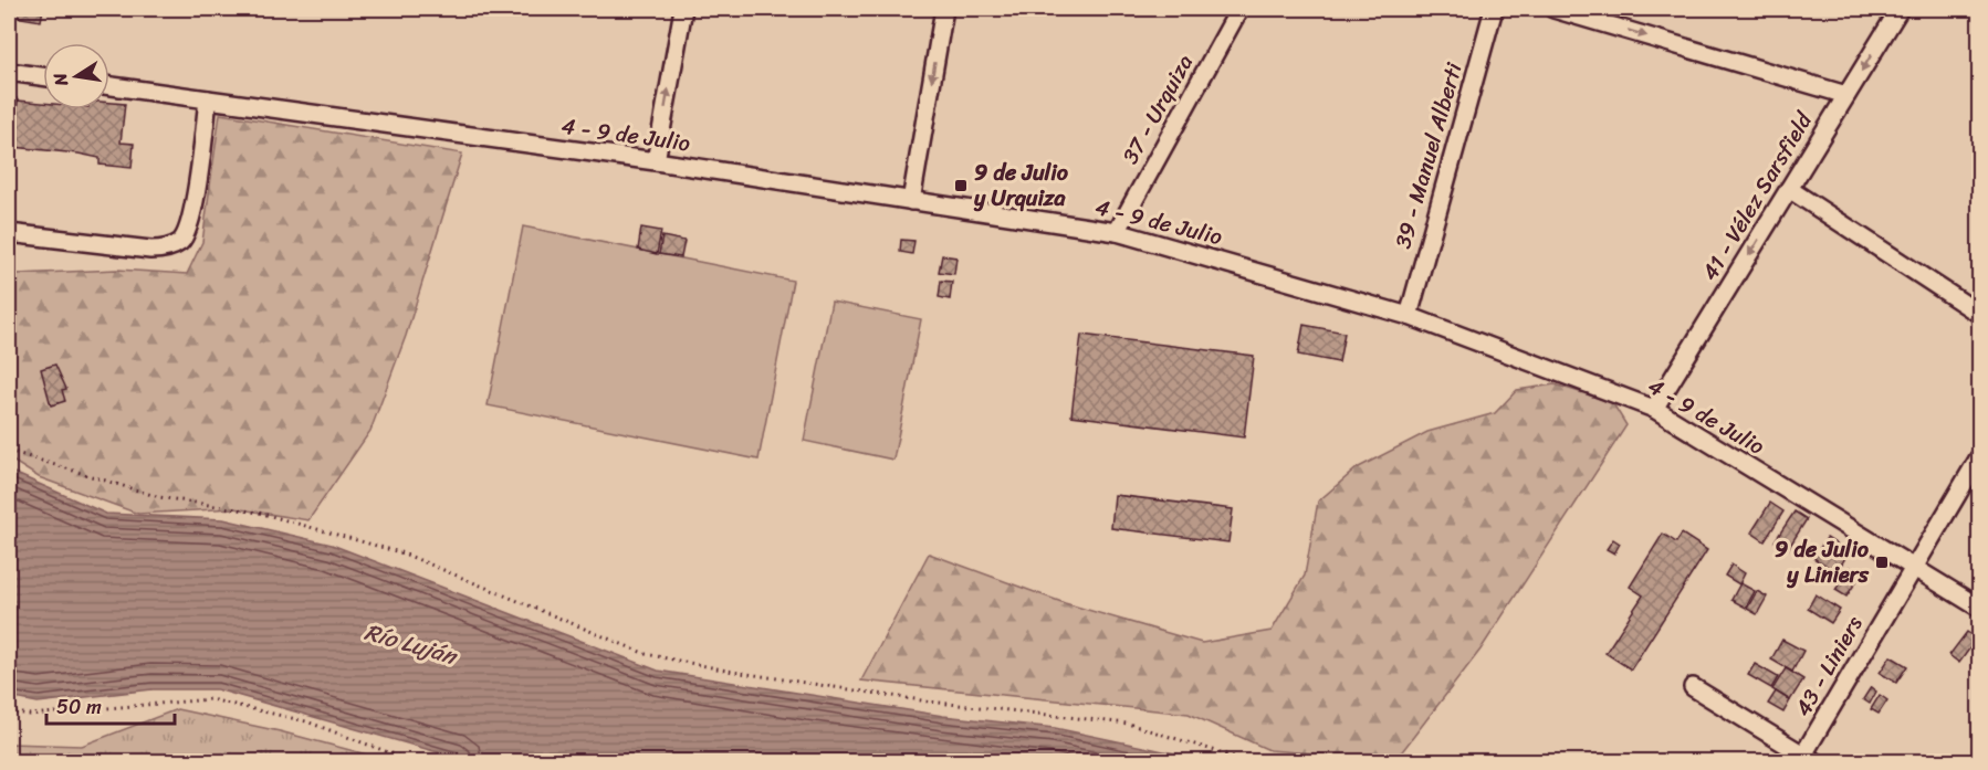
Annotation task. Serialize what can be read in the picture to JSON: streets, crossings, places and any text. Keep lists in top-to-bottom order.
{
  "streets": {
    "street": [
      "37 - Urquiza",
      "4 - 9 de Julio",
      "39 - Manuel Alberti",
      "41 - Vélez Sarsfield",
      "43 - Liniers"
    ]
  },
  "crossings": [
    ["37 - Urquiza", "4 - 9 de Julio"],
    ["4 - 9 de Julio", "39 - Manuel Alberti"],
    ["4 - 9 de Julio", "41 - Vélez Sarsfield"],
    ["4 - 9 de Julio", "43 - Liniers"]
  ],
  "one_way": ["41 - Vélez Sarsfield"],
  "water": ["Río Luján"],
  "places": {
    "transit": ["9 de Julio y Urquiza", "9 de Julio y Liniers"]
  },
  "scale_bar": "50 m",
  "north": "left"
}
